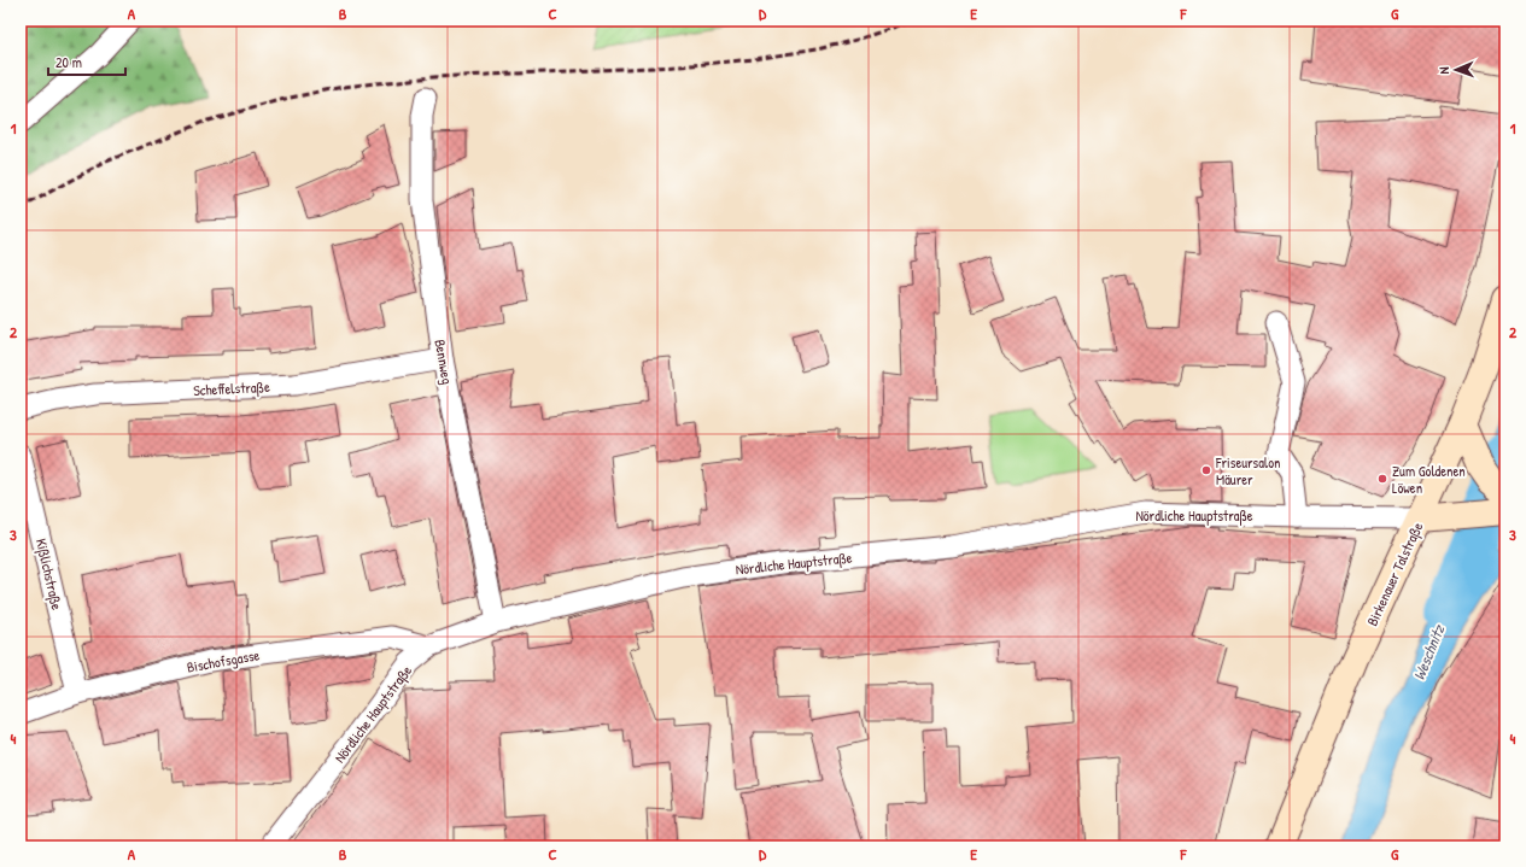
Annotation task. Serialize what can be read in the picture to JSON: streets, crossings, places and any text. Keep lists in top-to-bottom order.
{
  "streets": {
    "main road": ["Birkenauer Talstraße"],
    "street": [
      "Bennweg",
      "Scheffelstraße",
      "Nördliche Hauptstraße",
      "Kißlichstraße",
      "Bischofsgasse"
    ]
  },
  "crossings": [
    ["Bennweg", "Scheffelstraße"],
    ["Bennweg", "Nördliche Hauptstraße"],
    ["Nördliche Hauptstraße", "Birkenauer Talstraße"],
    ["Nördliche Hauptstraße", "Bischofsgasse"],
    ["Kißlichstraße", "Bischofsgasse"]
  ],
  "water": ["Weschnitz"],
  "places": ["Friseursalon Mäurer", "Zum Goldenen Löwen"],
  "scale_bar": "20 m",
  "north": "left",
  "grid": {
    "columns": [
      "A",
      "B",
      "C",
      "D",
      "E",
      "F",
      "G"
    ],
    "rows": [
      "1",
      "2",
      "3",
      "4"
    ]
  }
}
